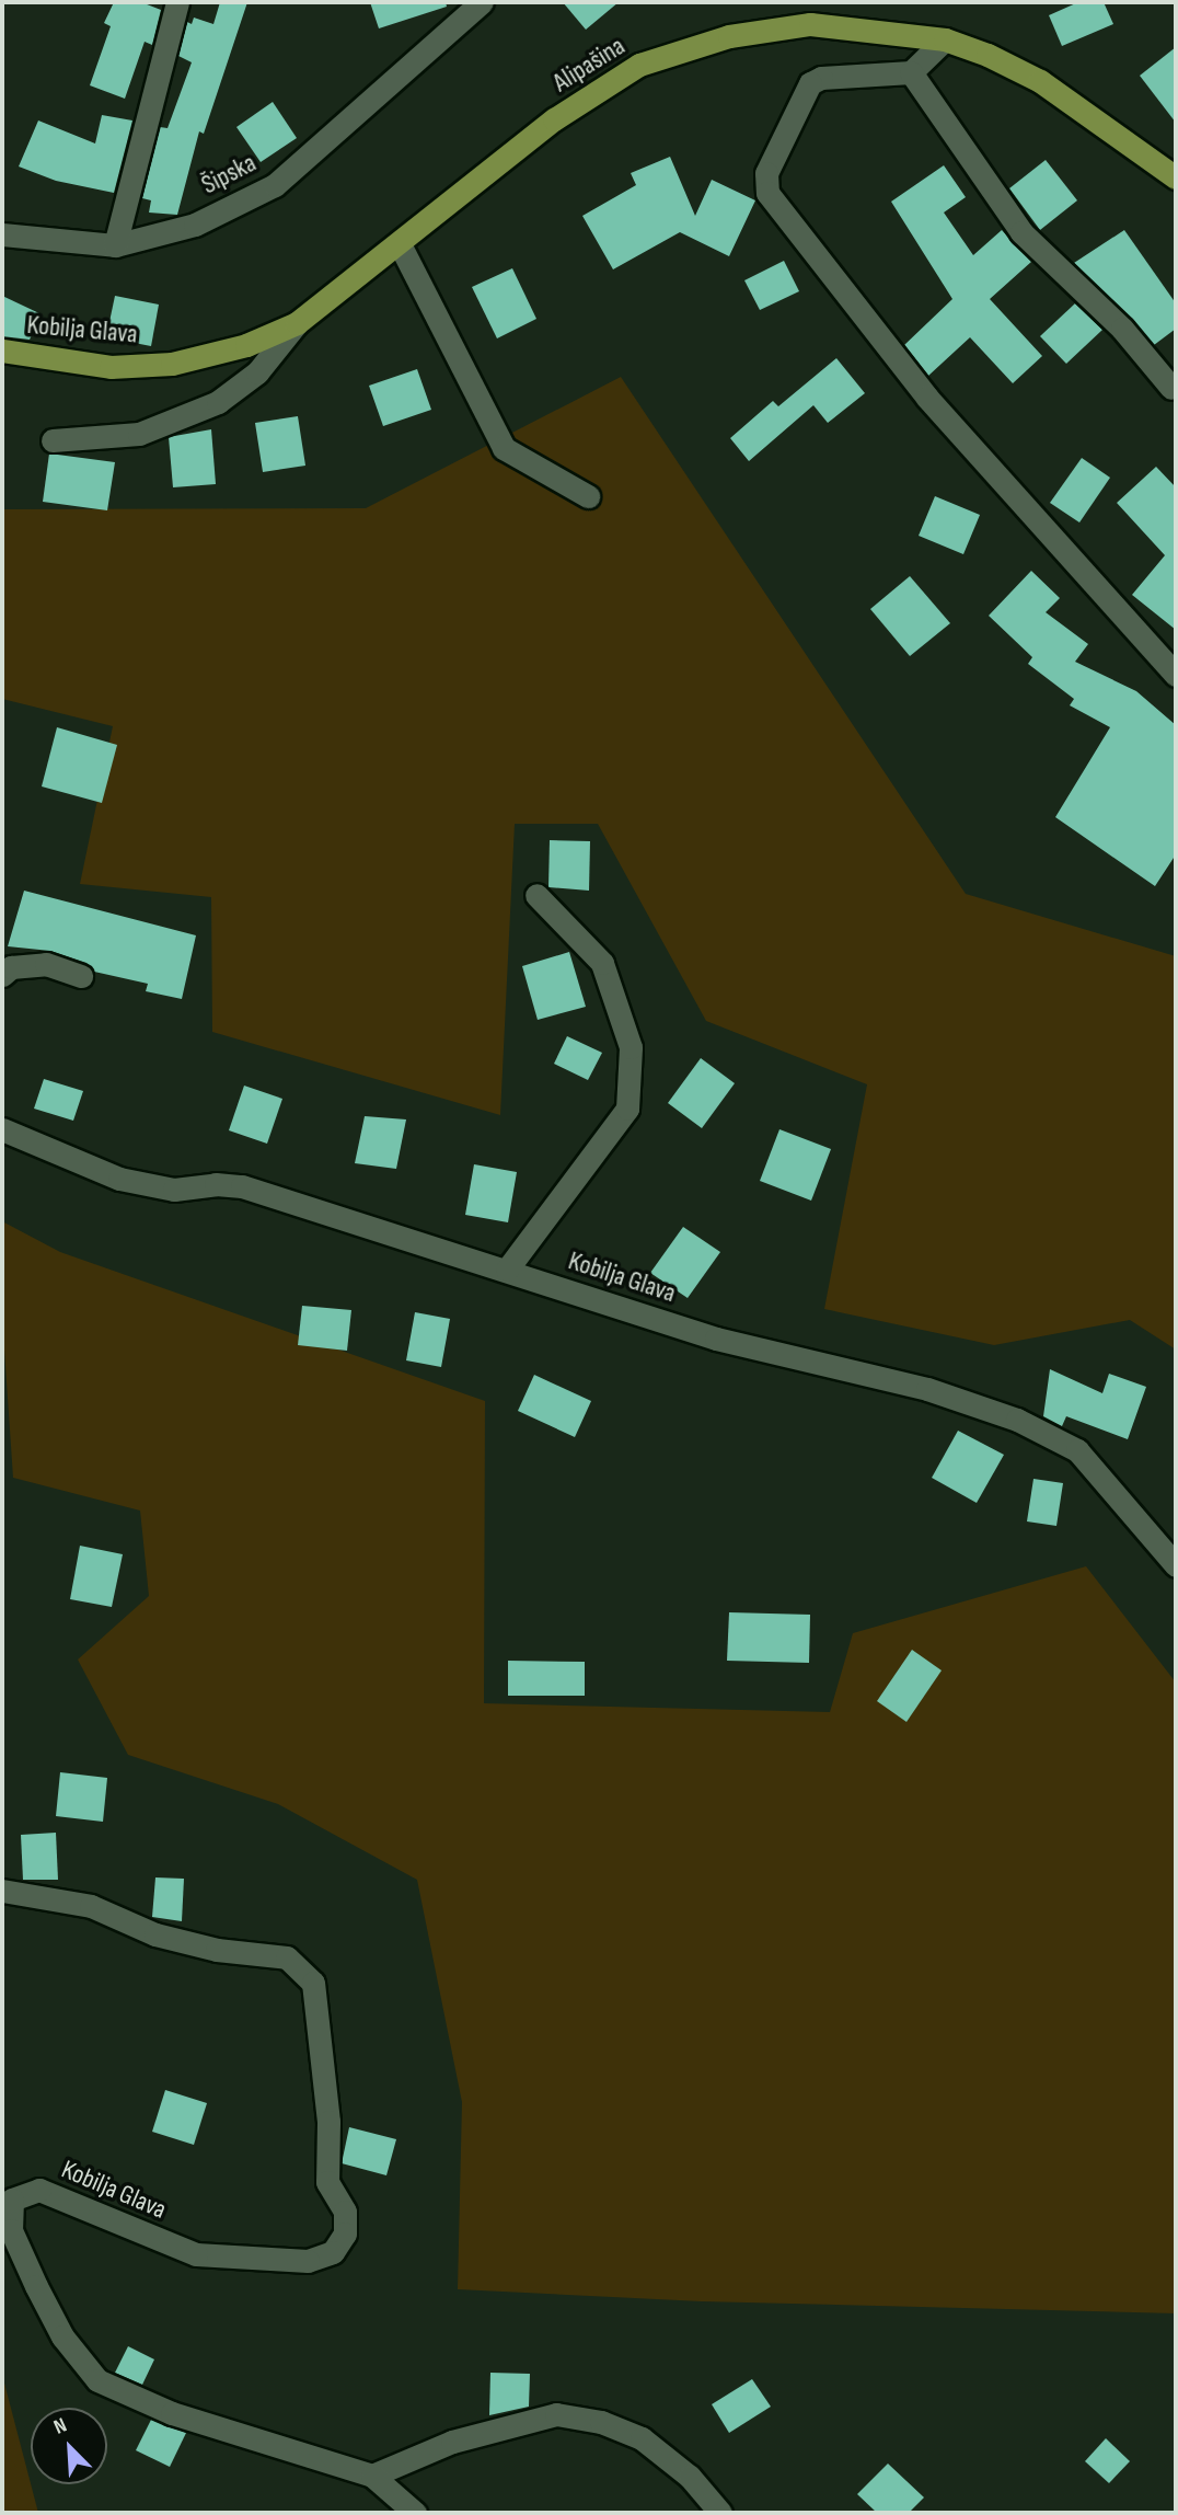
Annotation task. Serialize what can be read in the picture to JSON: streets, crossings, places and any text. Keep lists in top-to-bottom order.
{
  "streets": {
    "main road": ["Alipašina", "Kobilja Glava"],
    "street": ["Šipska"]
  },
  "crossings": [
    ["Alipašina", "Kobilja Glava"]
  ],
  "north": "top left"
}
